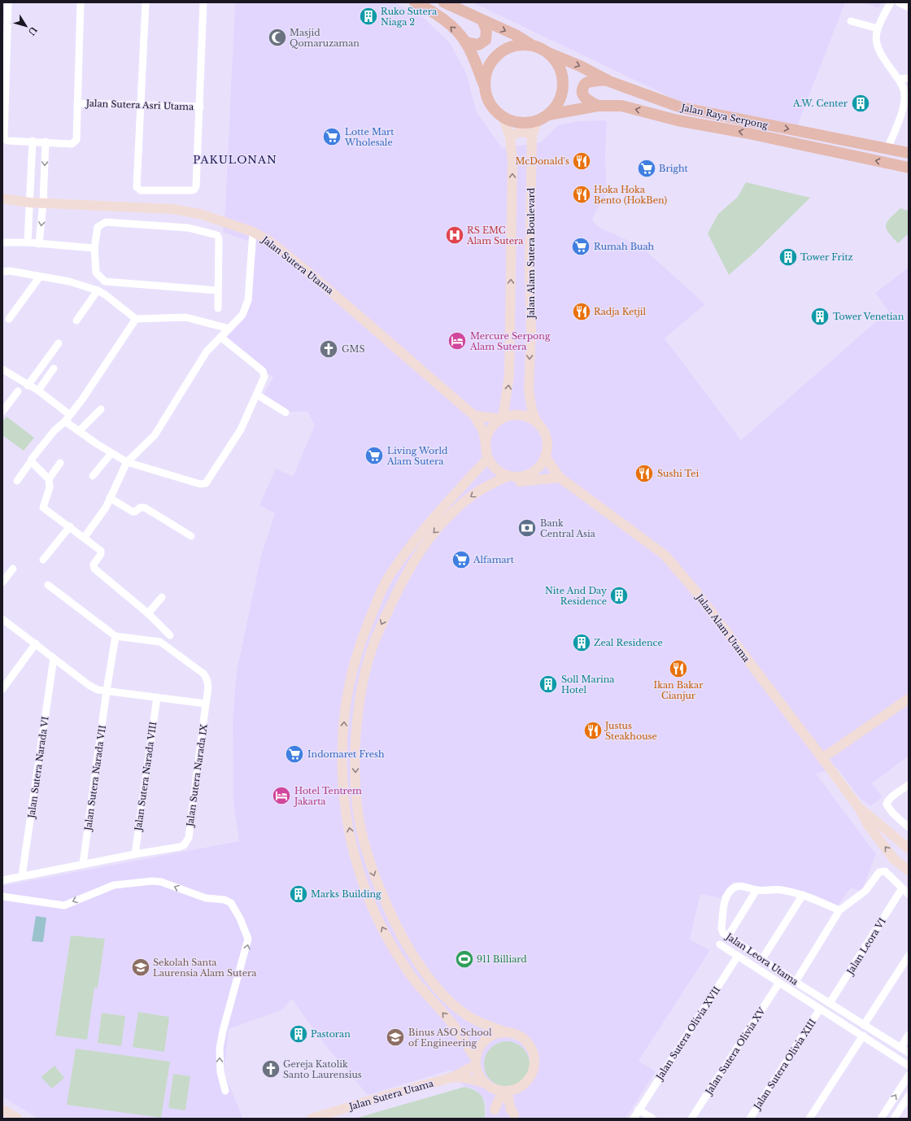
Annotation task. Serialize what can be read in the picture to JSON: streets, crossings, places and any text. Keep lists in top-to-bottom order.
{
  "streets": {
    "main road": [
      "Jalan Raya Serpong",
      "Jalan Alam Sutera Boulevard",
      "Jalan Sutera Utama",
      "Jalan Alam Utama"
    ],
    "street": [
      "Jalan Sutera Asri Utama",
      "Jalan Sutera Narada VI",
      "Jalan Sutera Narada IX",
      "Jalan Sutera Narada VIII",
      "Jalan Sutera Narada VII",
      "Jalan Leora VI",
      "Jalan Leora Utama",
      "Jalan Sutera Olivia XVII",
      "Jalan Sutera Olivia XV",
      "Jalan Sutera Olivia XIII"
    ]
  },
  "crossings": [
    ["Jalan Raya Serpong", "Jalan Alam Sutera Boulevard"],
    ["Jalan Alam Sutera Boulevard", "Jalan Sutera Utama"],
    ["Jalan Alam Sutera Boulevard", "Jalan Alam Utama"],
    ["Jalan Sutera Utama", "Jalan Alam Utama"],
    ["Jalan Sutera Narada IX", "Jalan Sutera Narada VIII"],
    ["Jalan Sutera Narada IX", "Jalan Sutera Narada VII"],
    ["Jalan Leora VI", "Jalan Leora Utama"]
  ],
  "districts": ["PAKULONAN"],
  "places": {
    "building": [
      "Ruko Sutera Niaga 2",
      "A.W. Center",
      "Tower Fritz",
      "Tower Venetian",
      "Nite And Day Residence",
      "Zeal Residence",
      "Soll Marina Hotel",
      "Marks Building",
      "Pastoran"
    ],
    "mosque": ["Masjid Qomaruzaman"],
    "supermarket": [
      "Lotte Mart Wholesale",
      "Bright",
      "Rumah Buah",
      "Living World Alam Sutera",
      "Alfamart",
      "Indomaret Fresh"
    ],
    "restaurant": [
      "McDonald's",
      "Hoka Hoka Bento (HokBen)",
      "Radja Ketjil",
      "Sushi Tei",
      "Ikan Bakar Cianjur",
      "Justus Steakhouse"
    ],
    "hospital": ["RS EMC Alam Sutera"],
    "hotel": ["Mercure Serpong Alam Sutera", "Hotel Tentrem Jakarta"],
    "church": ["GMS", "Gereja Katolik Santo Laurensius"],
    "bank": ["Bank Central Asia"],
    "sports": ["911 Billiard"],
    "school or university": ["Sekolah Santa Laurensia Alam Sutera", "Binus ASO School of Engineering"]
  },
  "north": "bottom right"
}
